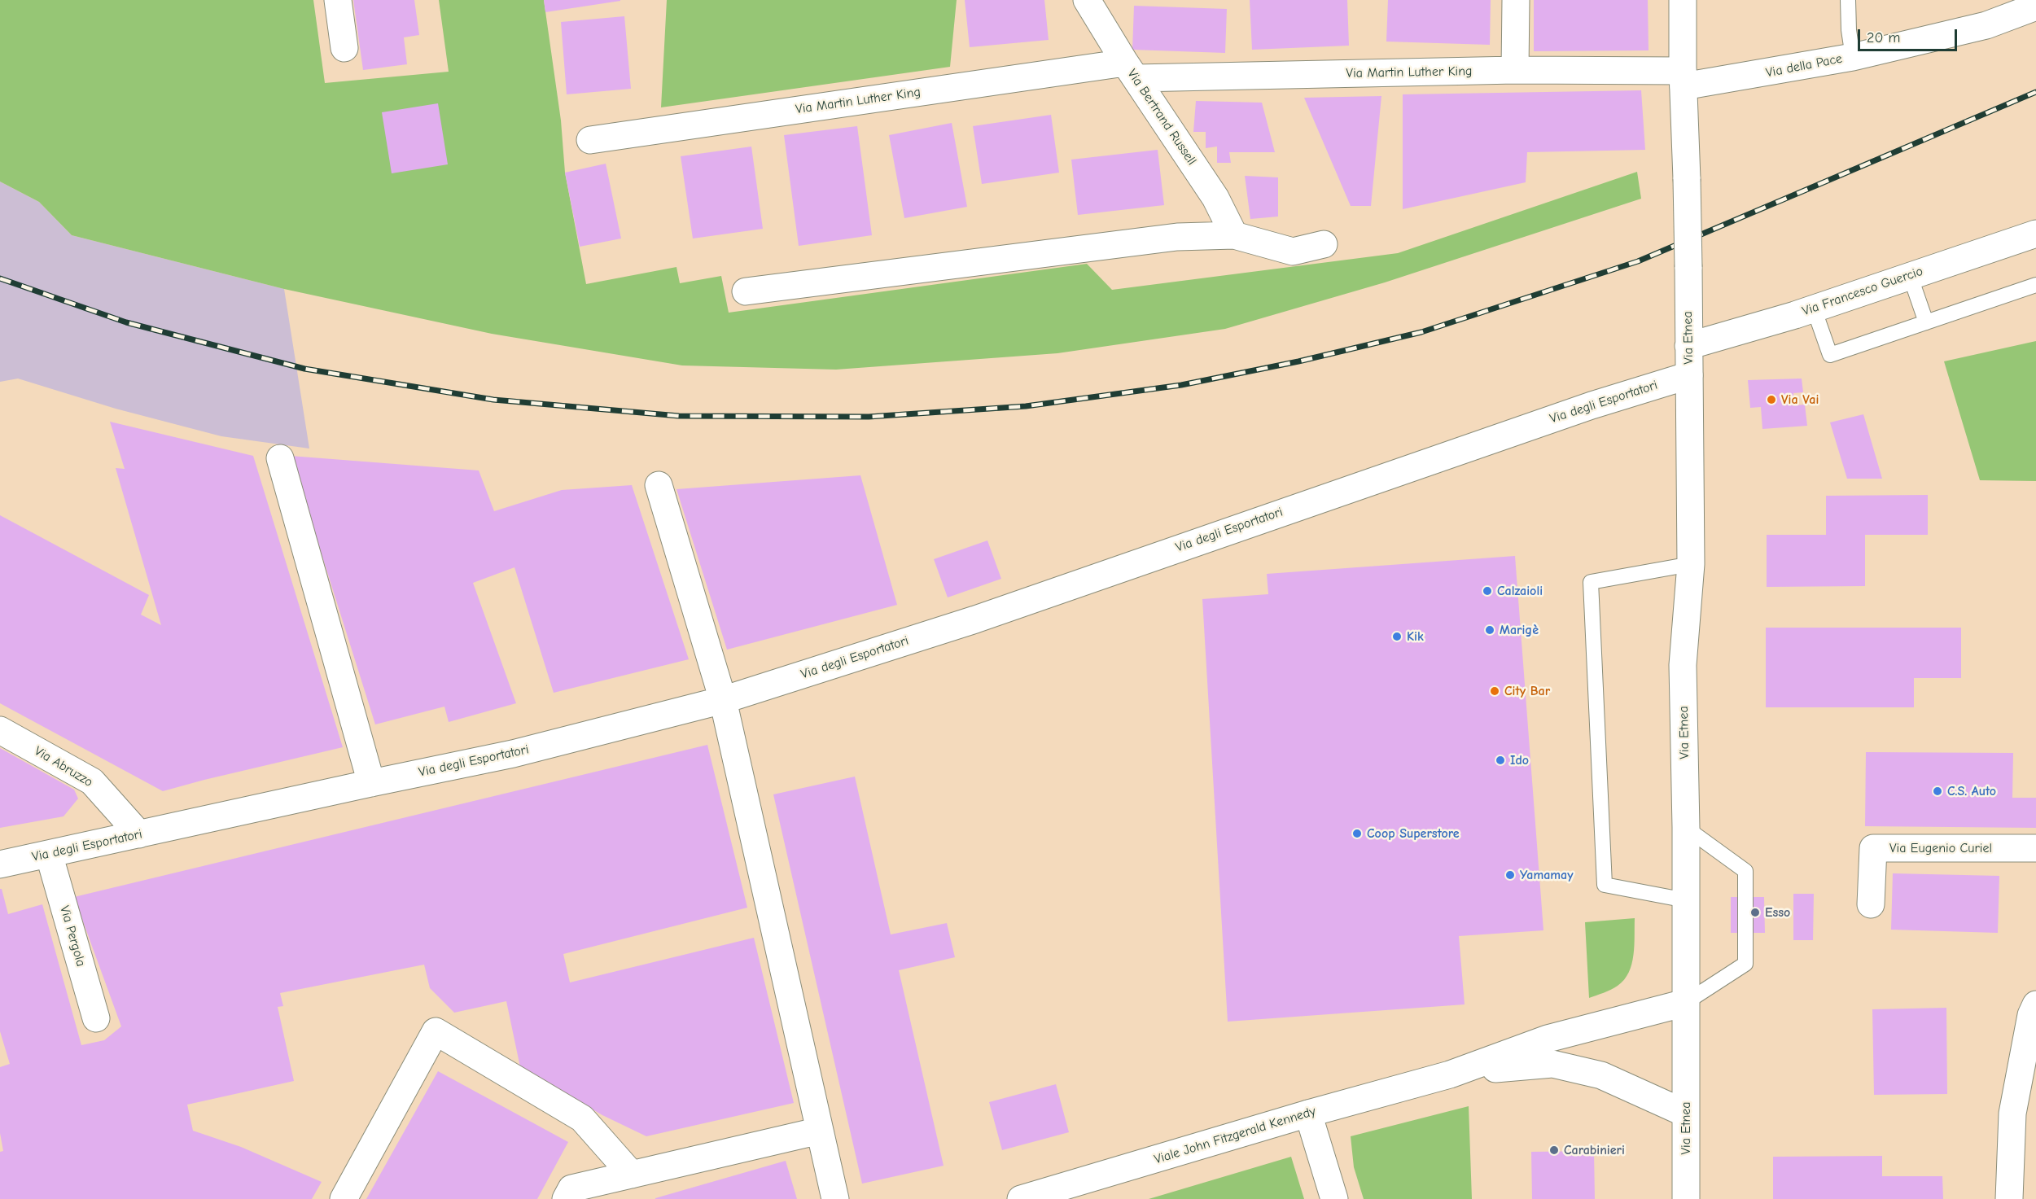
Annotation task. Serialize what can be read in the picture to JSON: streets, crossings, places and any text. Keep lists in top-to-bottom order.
{
  "streets": {
    "street": [
      "Via della Pace",
      "Via Martin Luther King",
      "Via Bertrand Russell",
      "Via Francesco Guercio",
      "Via Etnea",
      "Via degli Esportatori",
      "Via Abruzzo",
      "Via Eugenio Curiel",
      "Via Pergola",
      "Viale John Fitzgerald Kennedy"
    ]
  },
  "crossings": [
    ["Via della Pace", "Via Martin Luther King"],
    ["Via della Pace", "Via Etnea"],
    ["Via Martin Luther King", "Via Bertrand Russell"],
    ["Via Martin Luther King", "Via Etnea"],
    ["Via Francesco Guercio", "Via Etnea"],
    ["Via Etnea", "Via degli Esportatori"],
    ["Via degli Esportatori", "Via Abruzzo"],
    ["Via degli Esportatori", "Via Pergola"]
  ],
  "places": [
    "Via Vai",
    "Calzaioli",
    "Marigè",
    "Kik",
    "City Bar",
    "Ido",
    "C.S. Auto",
    "Coop Superstore",
    "Yamamay",
    "Esso",
    "Carabinieri"
  ],
  "scale_bar": "20 m"
}
